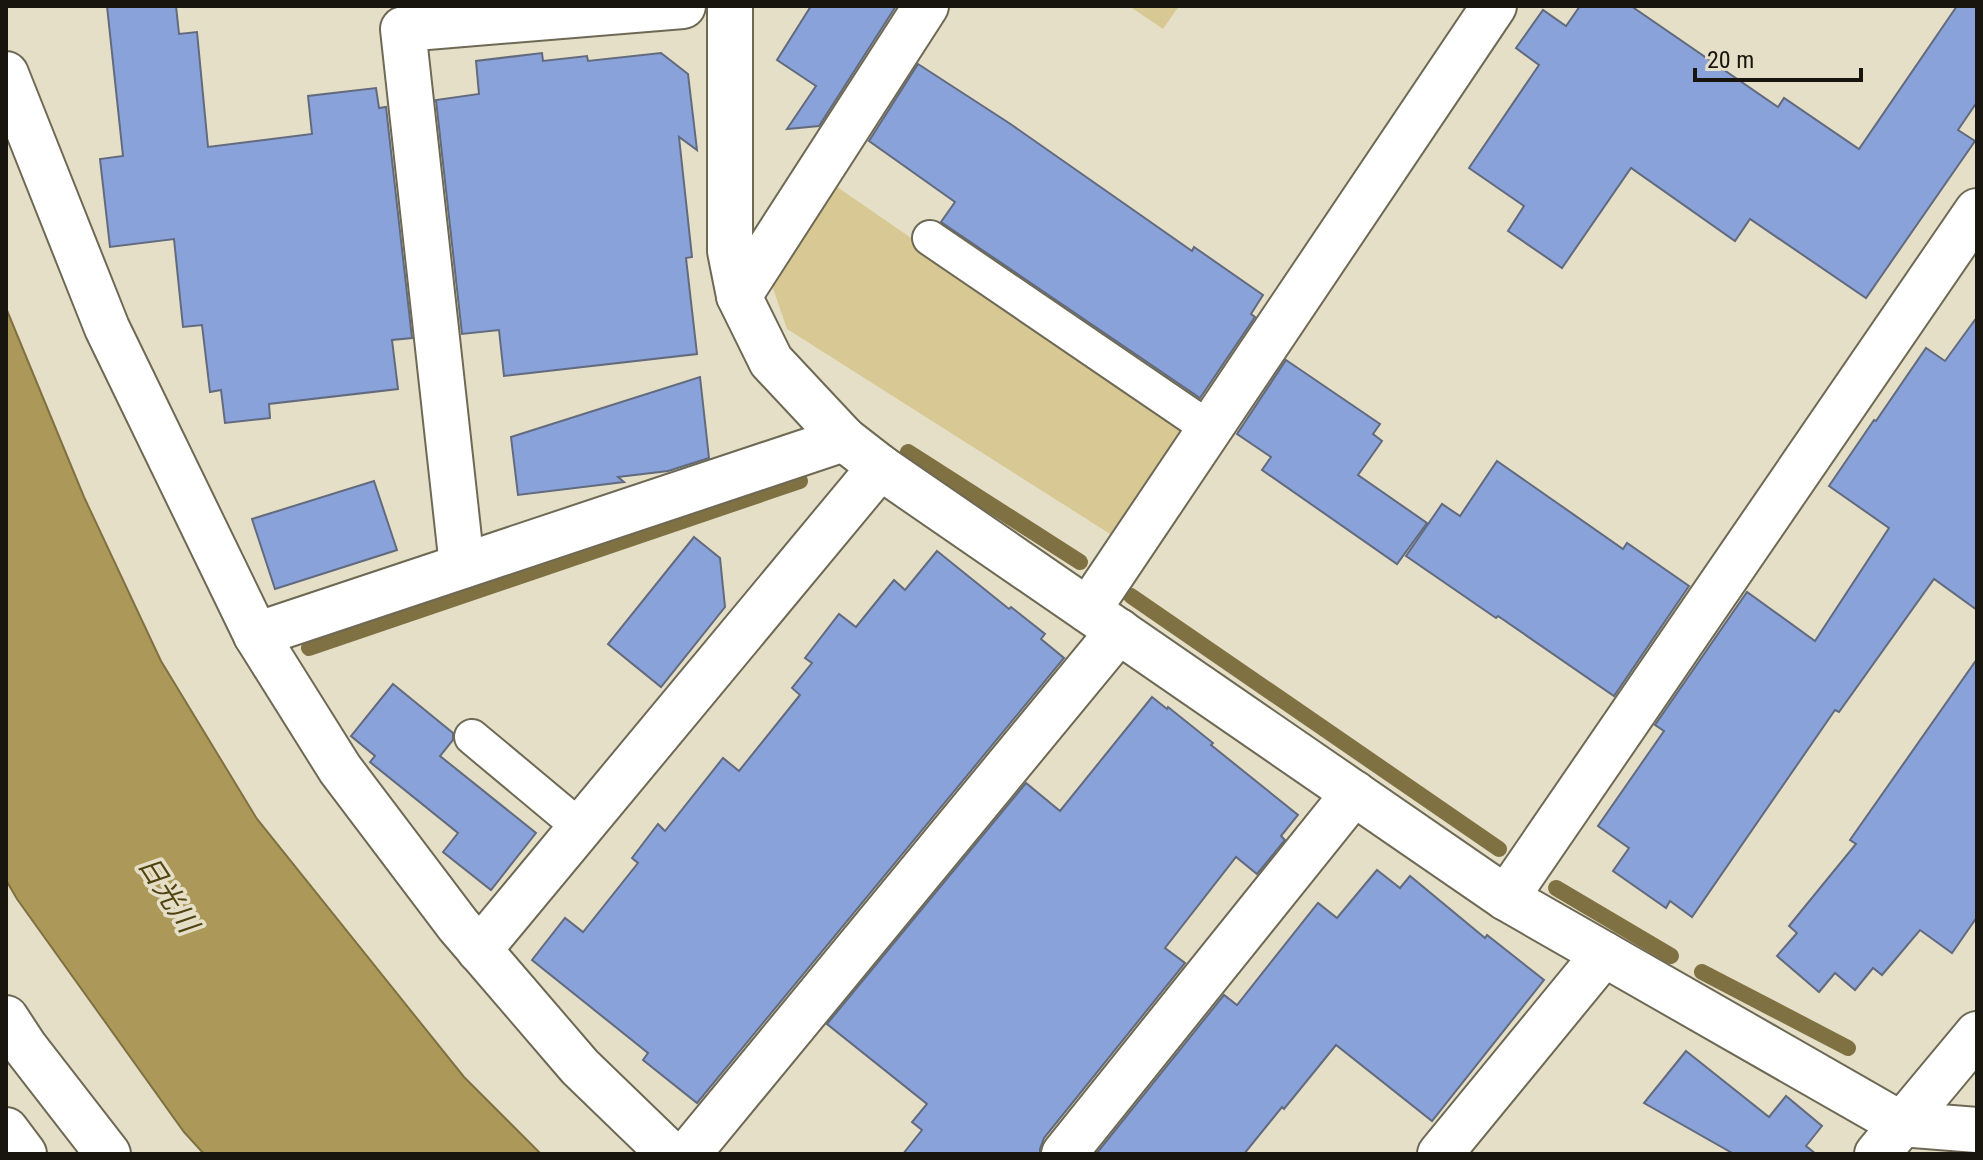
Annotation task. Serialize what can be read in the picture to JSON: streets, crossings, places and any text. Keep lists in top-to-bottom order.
{
  "water": ["日光川"],
  "scale_bar": "20 m"
}
